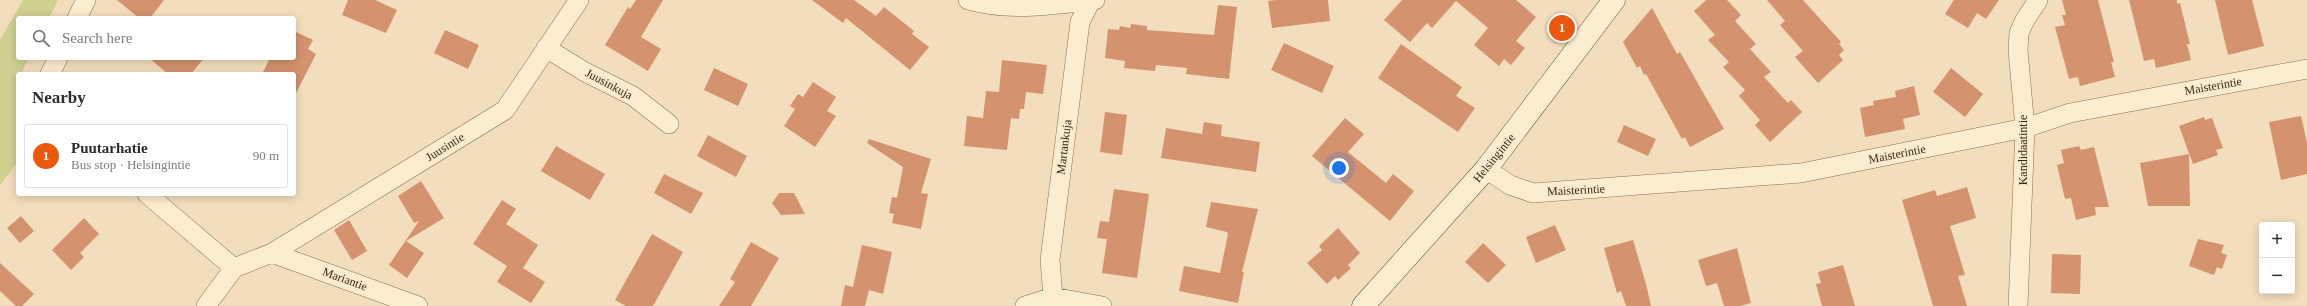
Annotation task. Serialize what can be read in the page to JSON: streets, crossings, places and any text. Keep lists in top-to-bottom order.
{
  "streets": {
    "main road": ["Helsingintie"],
    "street": [
      "Juusinkuja",
      "Maisterintie",
      "Juusintie",
      "Martankuja",
      "Kandidaatintie",
      "Mariantie"
    ]
  },
  "crossings": [
    ["Juusinkuja", "Juusintie"],
    ["Maisterintie", "Kandidaatintie"],
    ["Maisterintie", "Helsingintie"],
    ["Juusintie", "Mariantie"]
  ],
  "page": {
    "pins": "1",
    "search": "Search here",
    "heading": "Nearby",
    "list": [
      {
        "mark": "1",
        "name": "Puutarhatie",
        "note": "Bus stop · Helsingintie",
        "value": "90 m"
      }
    ],
    "map_buttons": ["+", "−"]
  }
}
